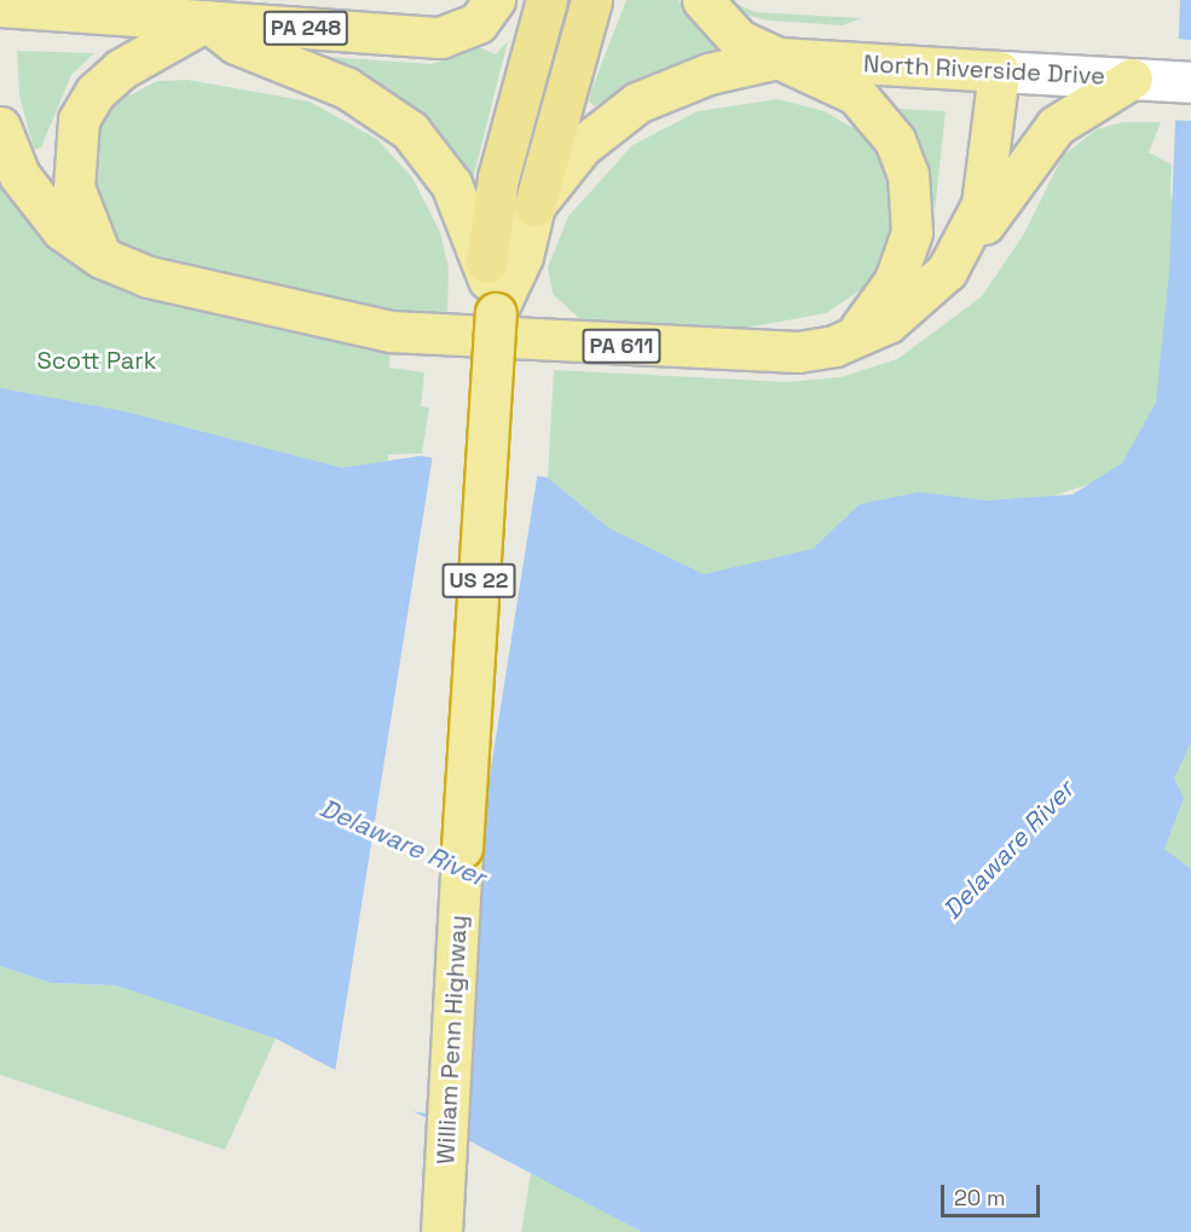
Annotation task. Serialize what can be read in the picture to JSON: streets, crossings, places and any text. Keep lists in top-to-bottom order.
{
  "streets": {
    "highway": [
      "PA 248",
      "North Riverside Drive",
      "PA 611",
      "US 22",
      "William Penn Highway"
    ]
  },
  "crossings": [
    ["North Riverside Drive", "PA 611"],
    ["US 22", "William Penn Highway"]
  ],
  "water": ["Delaware River"],
  "parks": ["Scott Park"],
  "scale_bar": "20 m"
}
